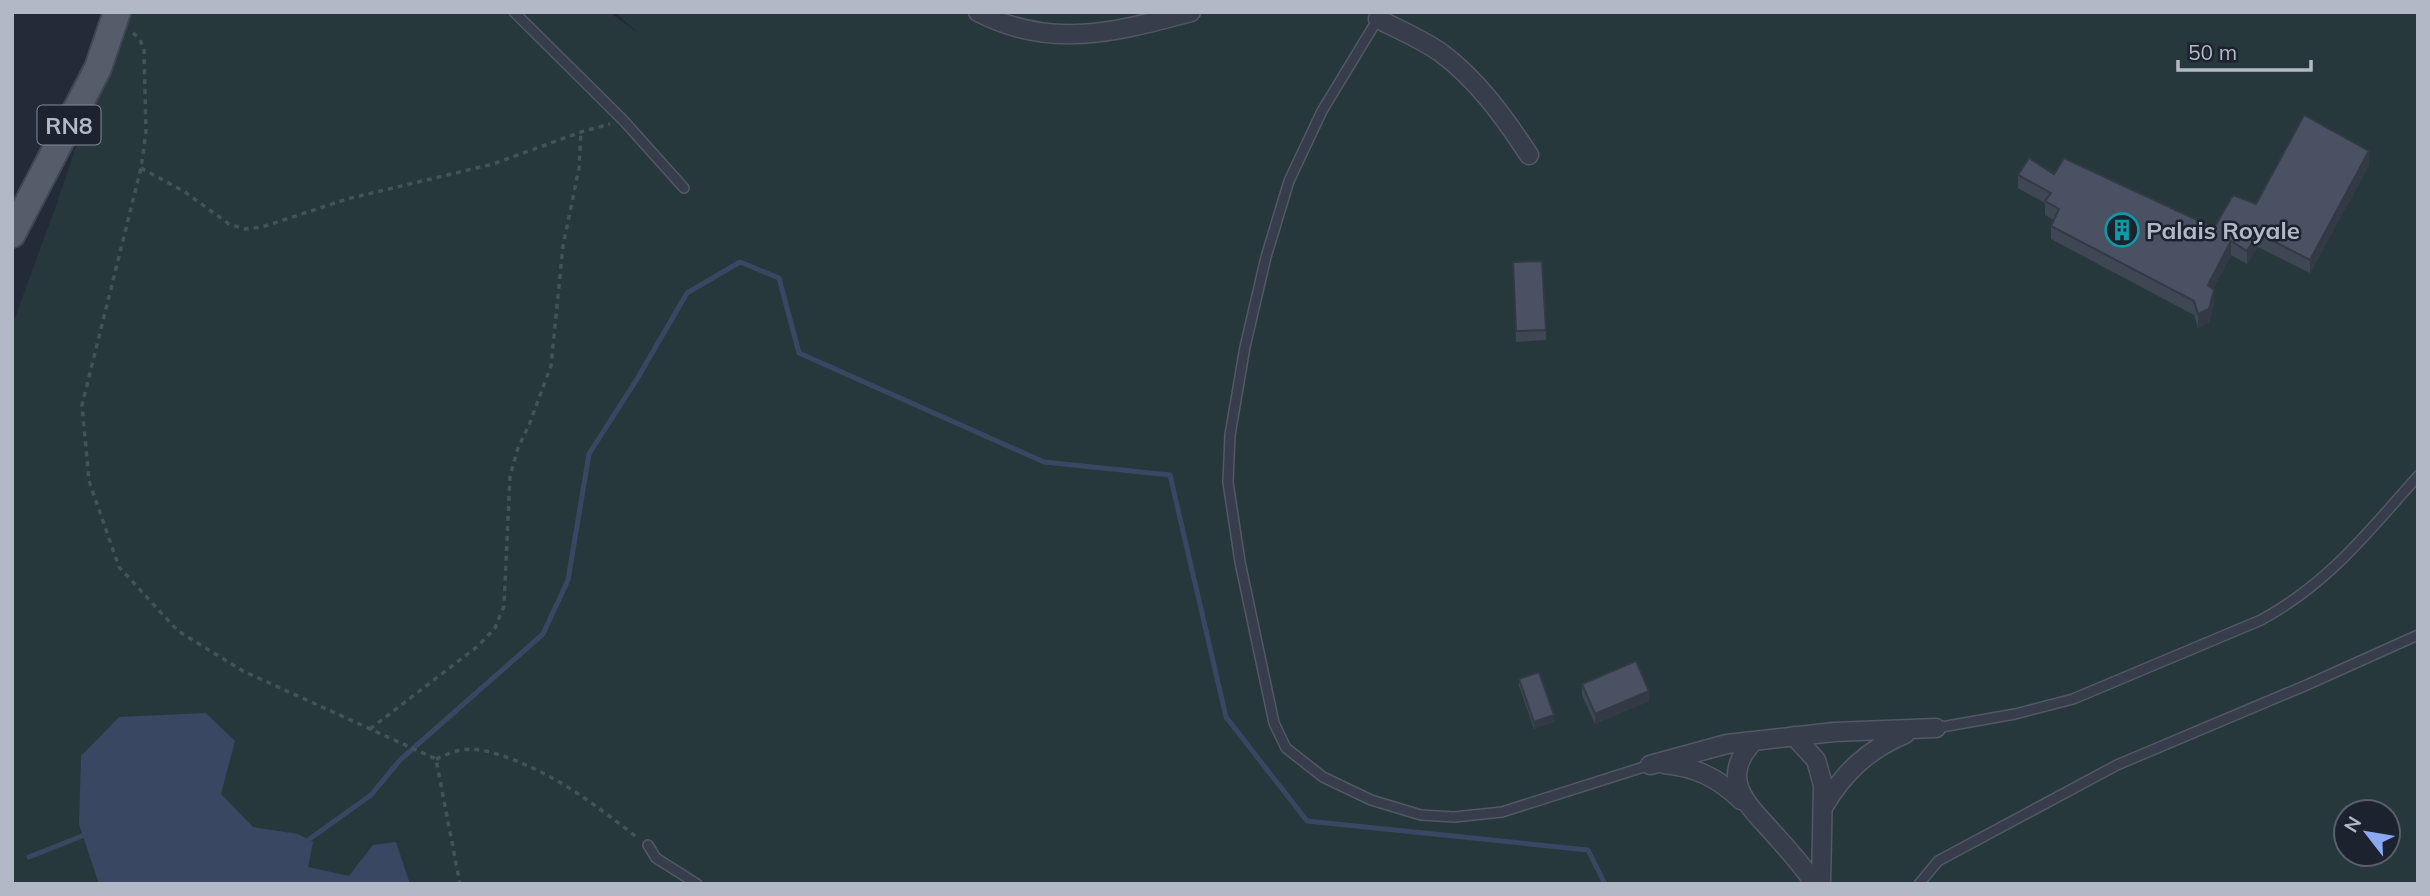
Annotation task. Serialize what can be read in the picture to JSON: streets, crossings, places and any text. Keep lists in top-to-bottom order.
{
  "streets": {
    "main road": ["RN8"]
  },
  "places": {
    "building": ["Palais Royale"]
  },
  "scale_bar": "50 m",
  "north": "top left"
}
